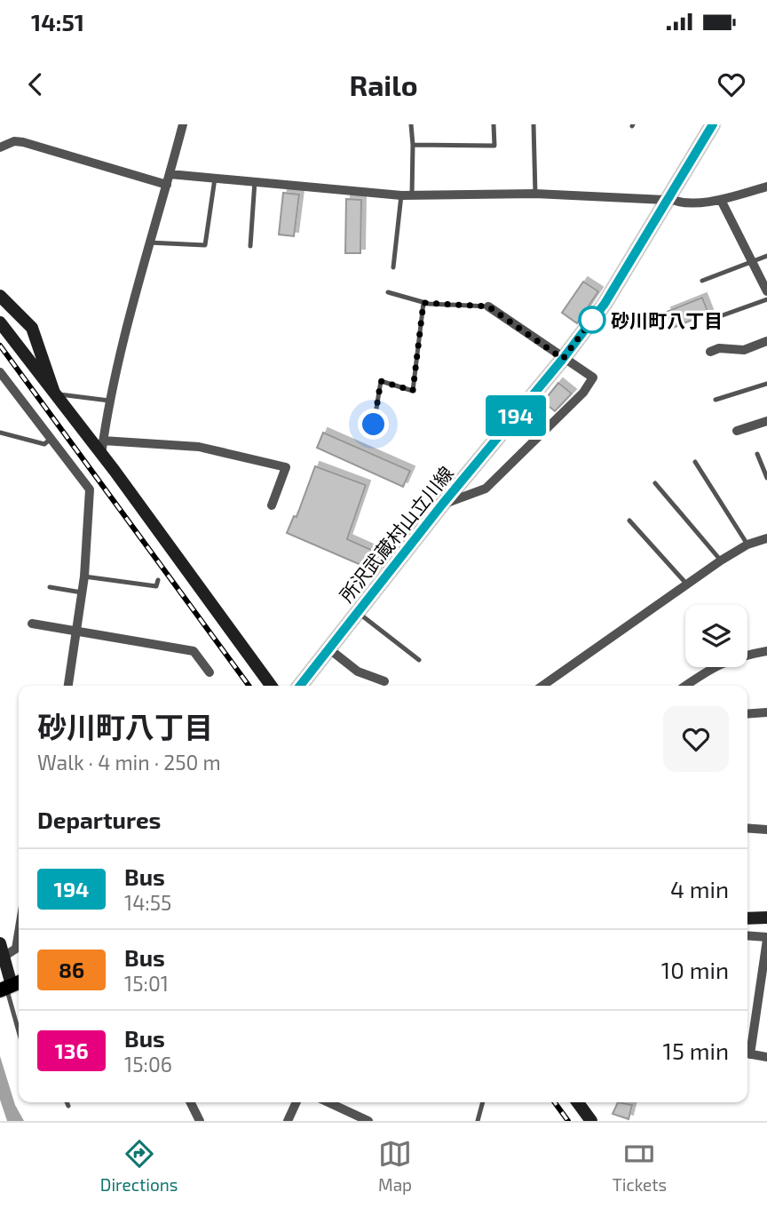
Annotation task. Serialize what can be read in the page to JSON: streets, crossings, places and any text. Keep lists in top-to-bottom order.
{
  "streets": {
    "main road": ["所沢武蔵村山立川線"]
  },
  "places": ["砂川町八丁目"],
  "lines": ["bus line 194"],
  "page": {
    "status": "14:51",
    "header": "Railo",
    "on_map": "194",
    "heading": [
      ["砂川町八丁目", "Walk · 4 min · 250 m"],
      "Departures"
    ],
    "list": [
      {
        "mark": "194",
        "name": "Bus",
        "note": "14:55",
        "value": "4 min"
      },
      {
        "mark": "86",
        "name": "Bus",
        "note": "15:01",
        "value": "10 min"
      },
      {
        "mark": "136",
        "name": "Bus",
        "note": "15:06",
        "value": "15 min"
      }
    ],
    "tabs": ["Directions", "Map", "Tickets"]
  }
}
